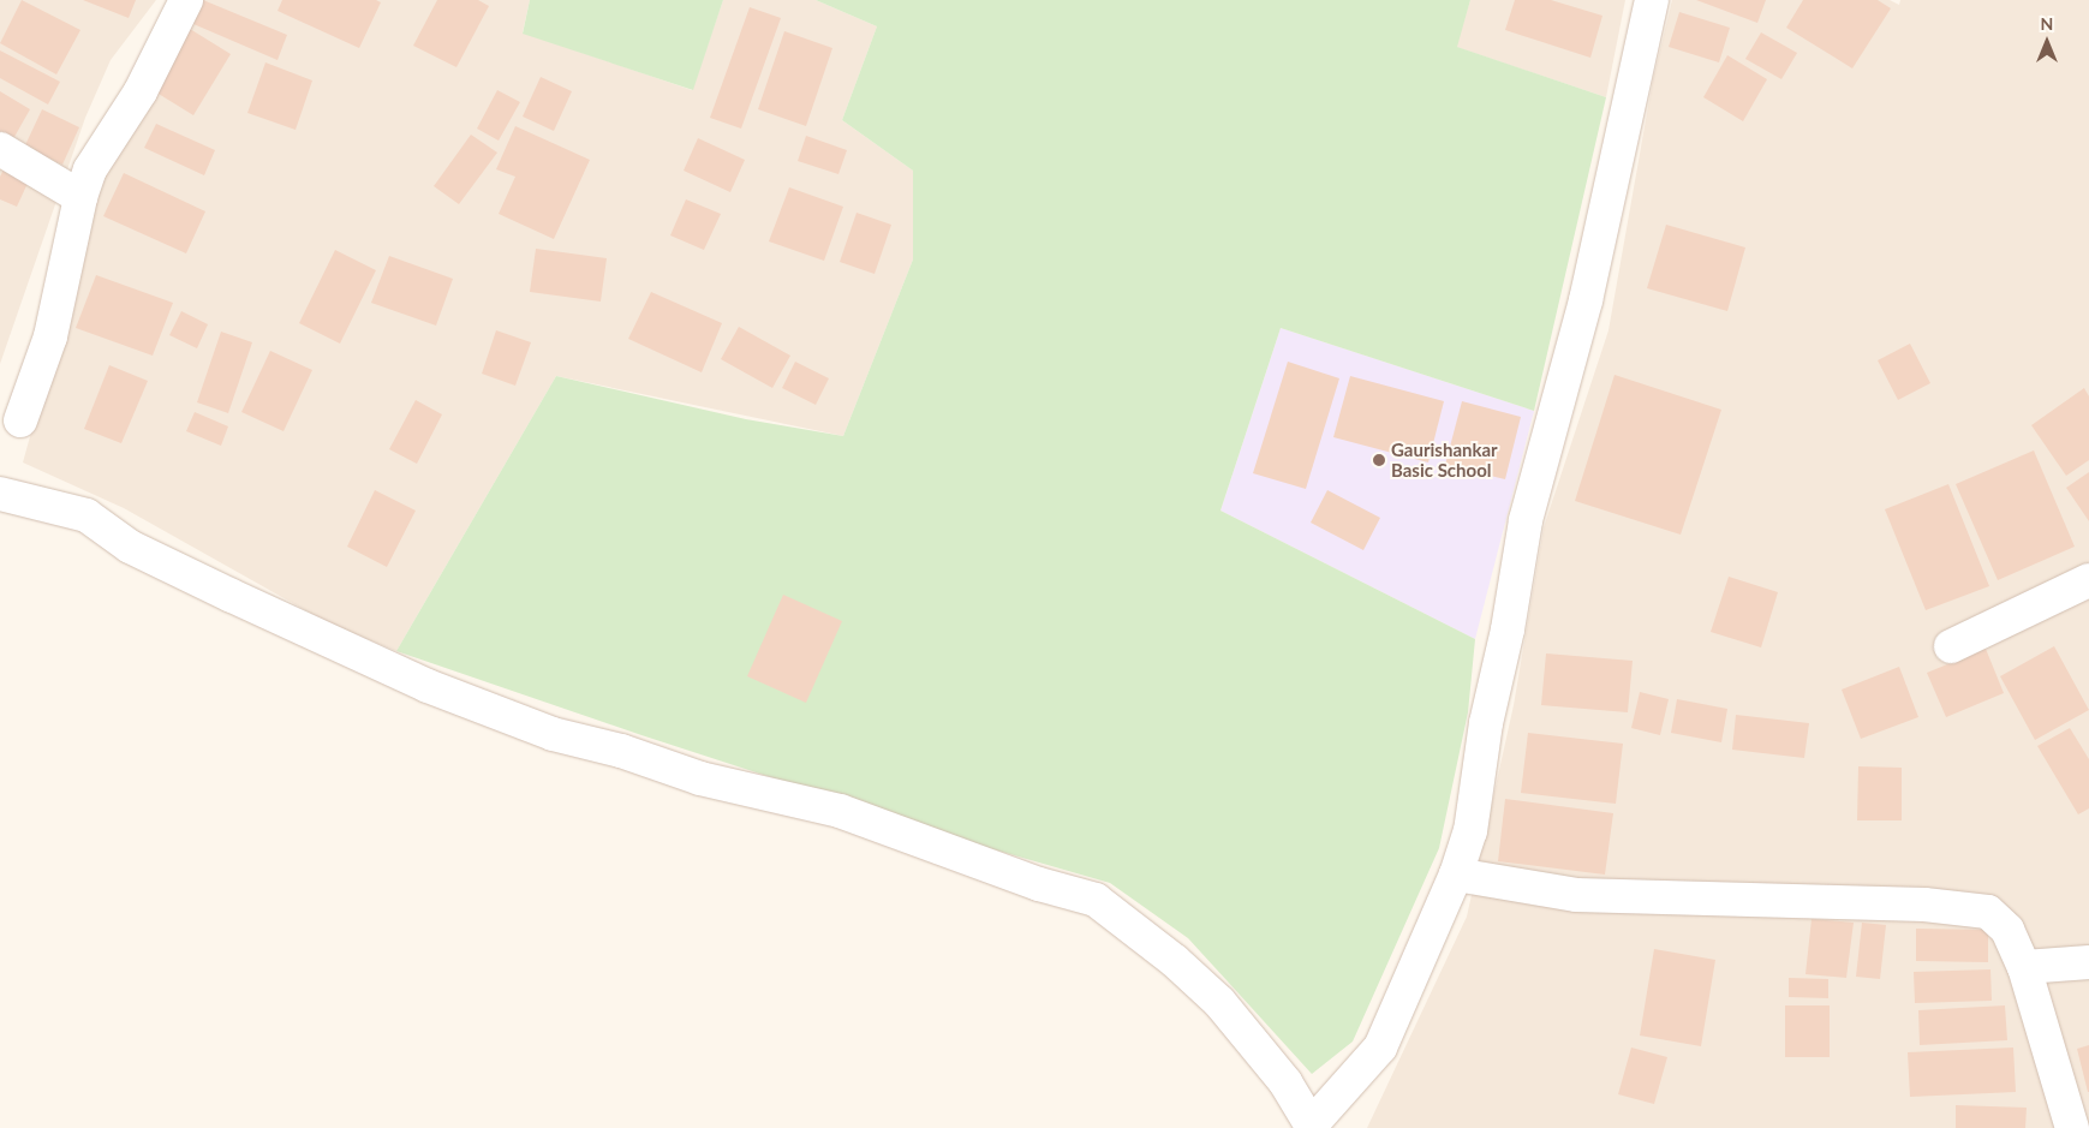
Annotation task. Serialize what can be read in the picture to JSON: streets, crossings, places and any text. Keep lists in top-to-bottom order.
{
  "places": ["Gaurishankar Basic School"],
  "north": "top"
}
